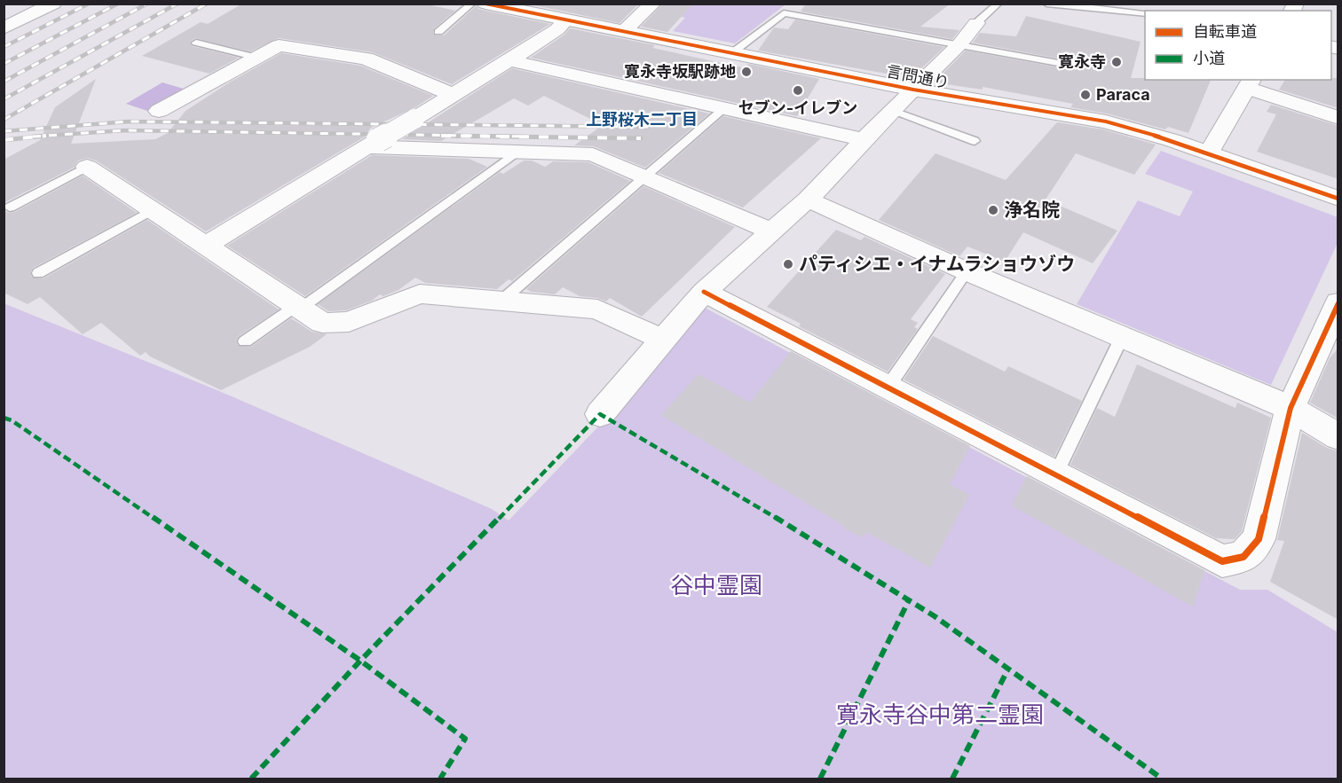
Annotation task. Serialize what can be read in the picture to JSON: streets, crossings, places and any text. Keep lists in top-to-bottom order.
{
  "streets": {
    "street": ["言問通り"]
  },
  "districts": ["上野桜木二丁目"],
  "parks": ["谷中霊園", "寛永寺谷中第二霊園"],
  "places": [
    "寛永寺",
    "寛永寺坂駅跡地",
    "セブン-イレブン",
    "Paraca",
    "浄名院",
    "パティシエ・イナムラショウゾウ"
  ],
  "legend": ["自転車道", "小道"]
}
